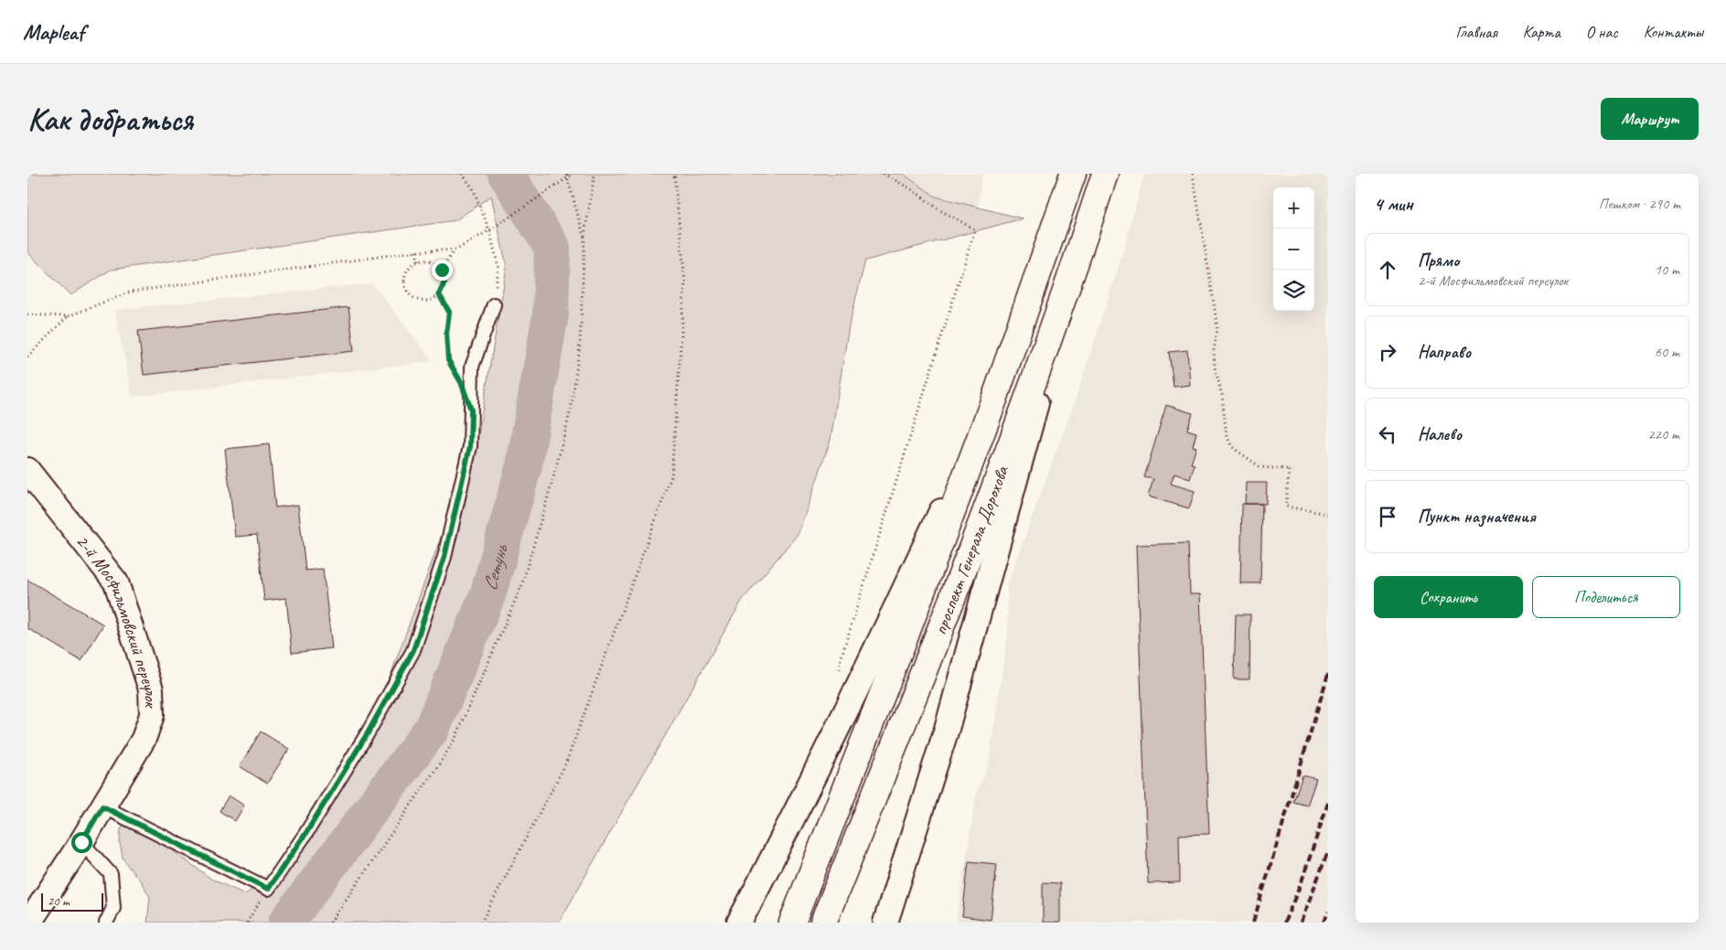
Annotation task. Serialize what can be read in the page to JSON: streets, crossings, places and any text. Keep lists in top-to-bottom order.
{
  "streets": {
    "main road": ["проспект Генерала Дорохова"],
    "street": ["2-й Мосфильмовский переулок"]
  },
  "water": ["Сетунь"],
  "scale_bar": "20 m",
  "page": {
    "header": "Mapleaf",
    "nav": [
      "Главная",
      "Карта",
      "О нас",
      "Контакты"
    ],
    "buttons": [
      "Маршрут",
      ["Сохранить", "Поделиться"]
    ],
    "title": "Как добраться",
    "heading": ["4 мин", "Пешком · 290 m"],
    "map_buttons": ["+", "−"],
    "list": [
      ["Прямо", "2-й Мосфильмовский переулок", "10 m"],
      ["Направо", "60 m"],
      ["Налево", "220 m"],
      "Пункт назначения"
    ],
    "scale": "20 m"
  }
}
